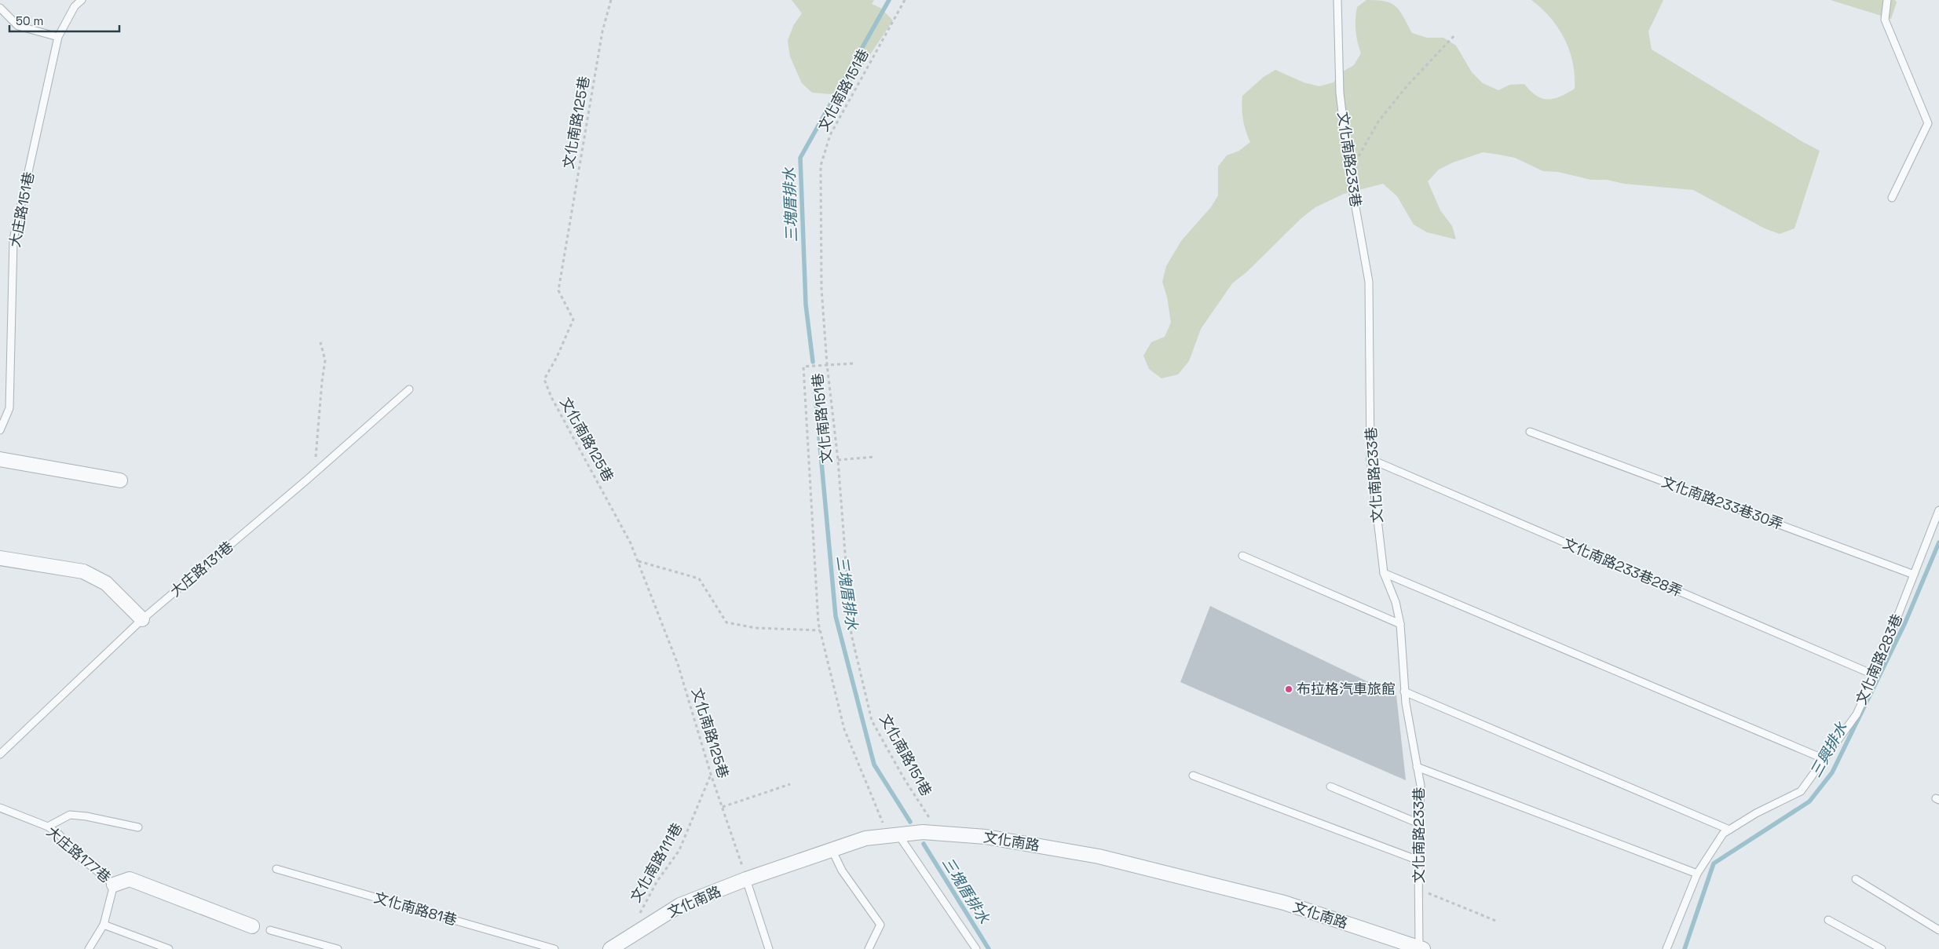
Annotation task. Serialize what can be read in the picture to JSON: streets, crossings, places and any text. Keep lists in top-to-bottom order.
{
  "streets": {
    "street": ["文化南路"],
    "lane": [
      "文化南路233巷",
      "大庄路151巷",
      "文化南路233巷30弄",
      "文化南路233巷28弄",
      "大庄路131巷",
      "文化南路283巷",
      "大庄路177巷",
      "文化南路81巷"
    ],
    "path": ["文化南路151巷", "文化南路125巷", "文化南路111巷"]
  },
  "crossings": [
    ["文化南路151巷", "文化南路"],
    ["文化南路125巷", "文化南路"],
    ["文化南路125巷", "文化南路111巷"],
    ["文化南路233巷", "文化南路233巷28弄"],
    ["文化南路233巷", "文化南路"],
    ["文化南路233巷30弄", "文化南路283巷"],
    ["文化南路233巷28弄", "文化南路283巷"]
  ],
  "water": ["三塊厝排水", "三興排水"],
  "places": ["布拉格汽車旅館"],
  "scale_bar": "50 m"
}
